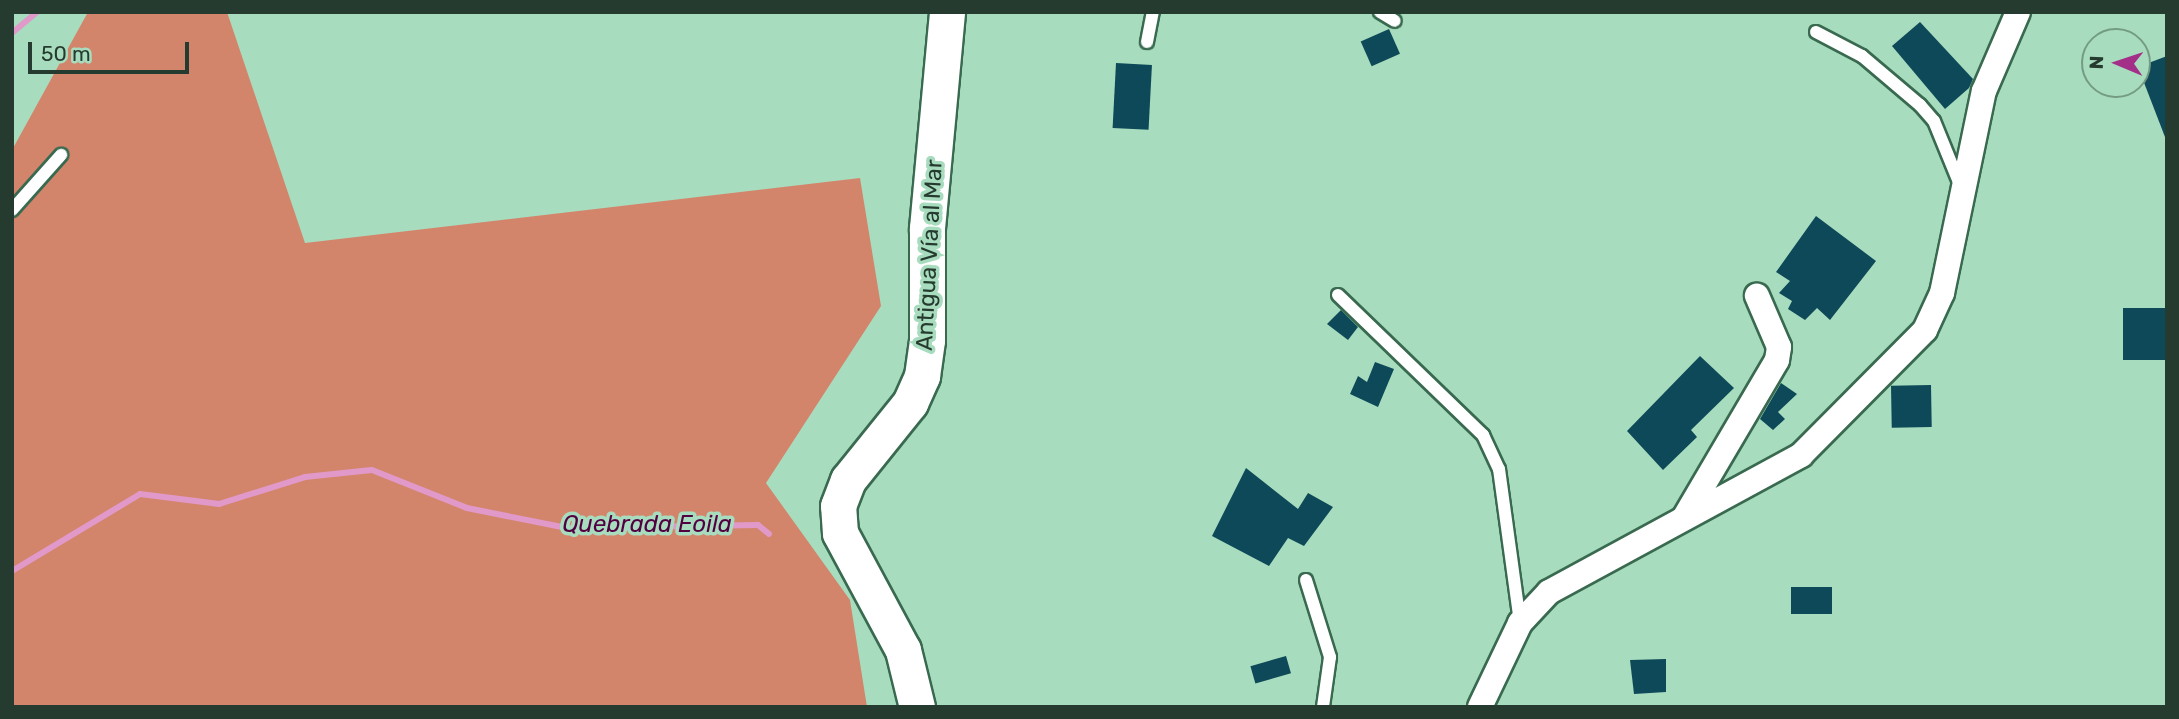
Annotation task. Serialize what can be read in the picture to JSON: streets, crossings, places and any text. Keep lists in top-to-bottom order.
{
  "streets": {
    "main road": ["Antigua Vía al Mar"]
  },
  "water": ["Quebrada Eoila"],
  "scale_bar": "50 m",
  "north": "left"
}
